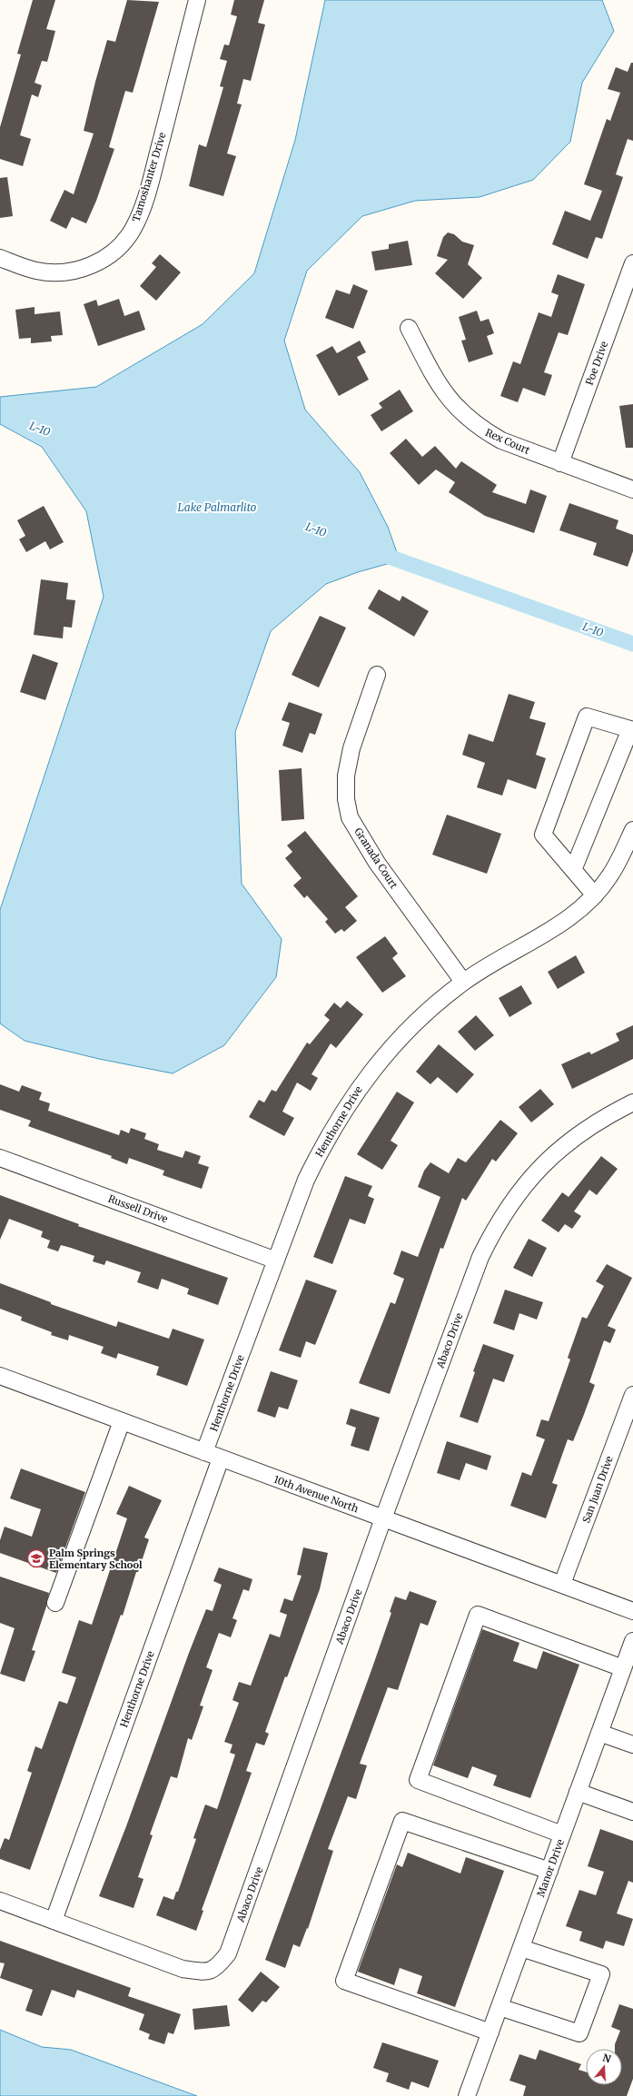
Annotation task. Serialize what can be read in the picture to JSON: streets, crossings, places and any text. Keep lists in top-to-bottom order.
{
  "streets": {
    "street": [
      "Tamoshanter Drive",
      "Poe Drive",
      "Rex Court",
      "Granada Court",
      "Henthorne Drive",
      "Russell Drive",
      "Abaco Drive",
      "San Juan Drive",
      "10th Avenue North",
      "Manor Drive"
    ]
  },
  "crossings": [
    ["Poe Drive", "Rex Court"],
    ["Granada Court", "Henthorne Drive"],
    ["Henthorne Drive", "Russell Drive"],
    ["Henthorne Drive", "Abaco Drive"],
    ["Henthorne Drive", "10th Avenue North"],
    ["Abaco Drive", "10th Avenue North"],
    ["San Juan Drive", "10th Avenue North"]
  ],
  "water": ["L-10", "Lake Palmarlito"],
  "places": {
    "school or university": ["Palm Springs Elementary School"]
  },
  "north": "top"
}
